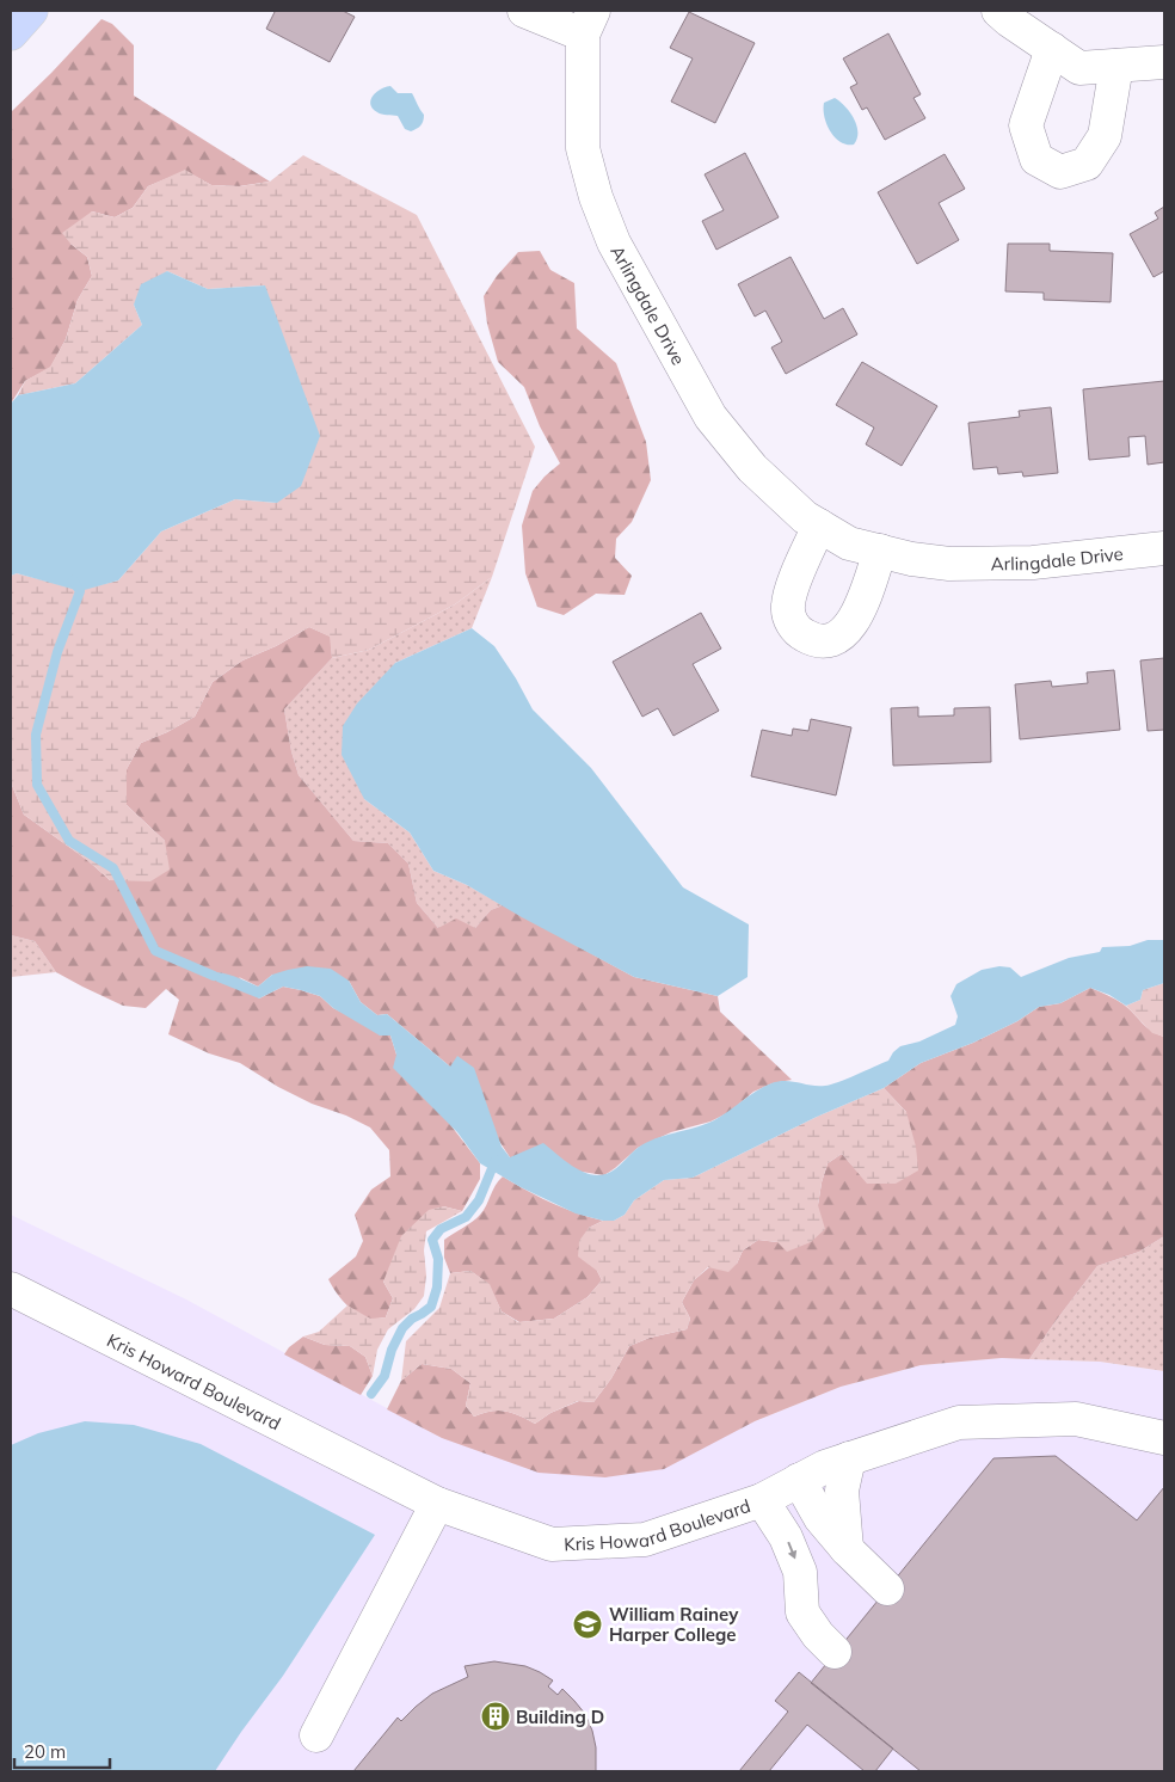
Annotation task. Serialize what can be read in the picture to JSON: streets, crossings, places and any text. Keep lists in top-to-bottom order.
{
  "streets": {
    "street": ["Arlingdale Drive", "Kris Howard Boulevard"]
  },
  "places": {
    "school or university": ["William Rainey Harper College"],
    "building": ["Building D"]
  },
  "scale_bar": "20 m"
}
